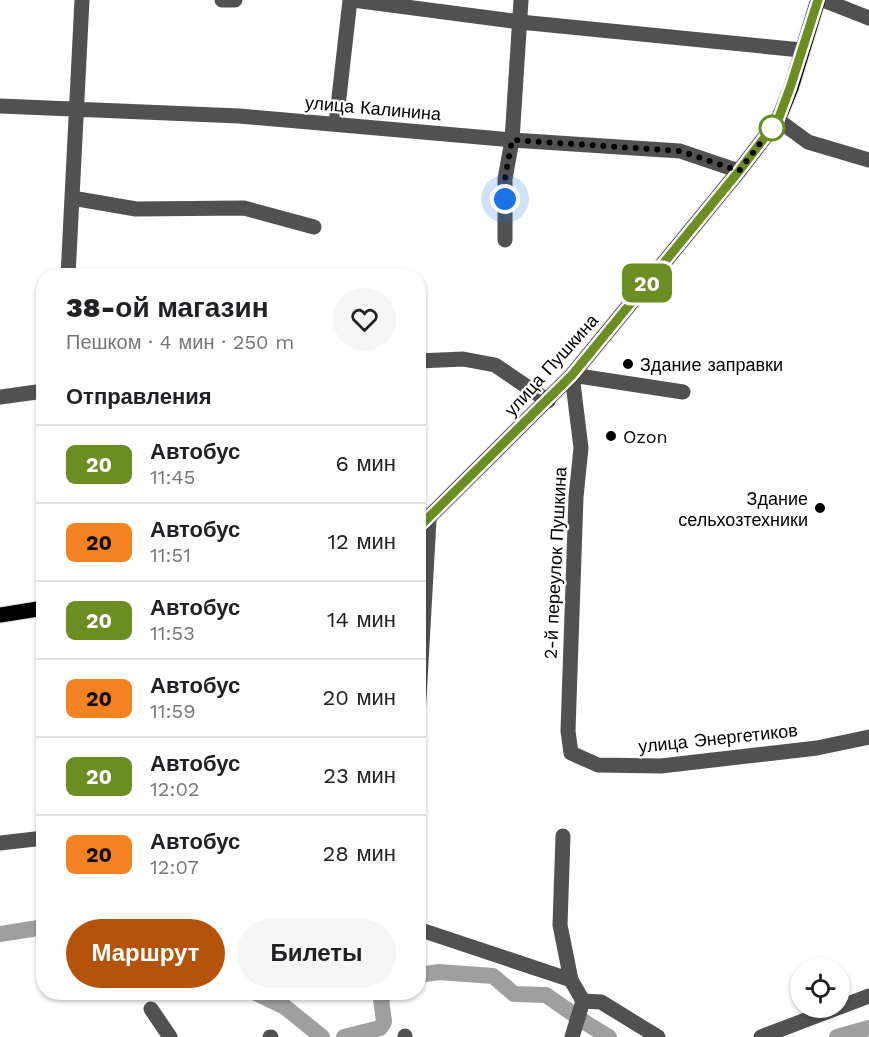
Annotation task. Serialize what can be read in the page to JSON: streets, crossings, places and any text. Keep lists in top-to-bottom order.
{
  "streets": {
    "main road": ["улица Пушкина"],
    "street": ["улица Калинина", "2-й переулок Пушкина", "улица Энергетиков"]
  },
  "crossings": [
    ["улица Калинина", "улица Пушкина"],
    ["улица Пушкина", "2-й переулок Пушкина"],
    ["2-й переулок Пушкина", "улица Энергетиков"]
  ],
  "places": ["Здание заправки", "Ozon", "Здание сельхозтехники"],
  "lines": ["bus line 20"],
  "page": {
    "on_map": "20",
    "heading": [
      ["38-ой магазин", "Пешком · 4 мин · 250 m"],
      "Отправления"
    ],
    "list": [
      {
        "mark": "20",
        "name": "Автобус",
        "note": "11:45",
        "value": "6 мин"
      },
      {
        "mark": "20",
        "name": "Автобус",
        "note": "11:51",
        "value": "12 мин"
      },
      {
        "mark": "20",
        "name": "Автобус",
        "note": "11:53",
        "value": "14 мин"
      },
      {
        "mark": "20",
        "name": "Автобус",
        "note": "11:59",
        "value": "20 мин"
      },
      {
        "mark": "20",
        "name": "Автобус",
        "note": "12:02",
        "value": "23 мин"
      },
      {
        "mark": "20",
        "name": "Автобус",
        "note": "12:07",
        "value": "28 мин"
      }
    ],
    "buttons": ["Маршрут", "Билеты"]
  }
}
